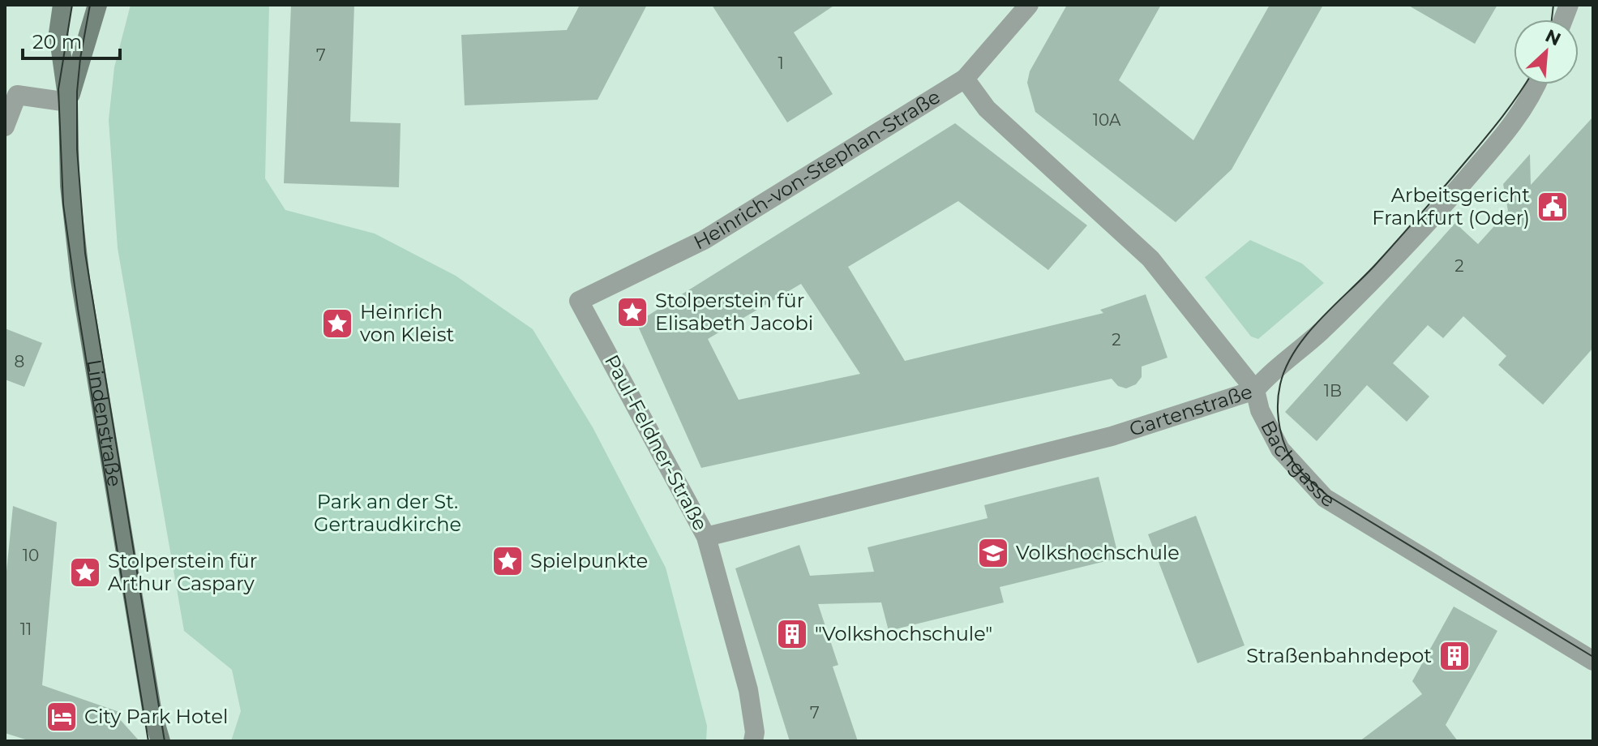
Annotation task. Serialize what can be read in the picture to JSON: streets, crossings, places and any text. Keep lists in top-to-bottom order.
{
  "streets": {
    "street": [
      "Heinrich-von-Stephan-Straße",
      "Gartenstraße",
      "Lindenstraße",
      "Paul-Feldner-Straße",
      "Bachgasse"
    ]
  },
  "crossings": [
    ["Heinrich-von-Stephan-Straße", "Paul-Feldner-Straße"],
    ["Heinrich-von-Stephan-Straße", "Bachgasse"],
    ["Gartenstraße", "Paul-Feldner-Straße"],
    ["Gartenstraße", "Bachgasse"]
  ],
  "parks": ["Park an der St. Gertraudkirche"],
  "places": {
    "public building": ["Arbeitsgericht Frankfurt (Oder)"],
    "place": [
      "Stolperstein für Elisabeth Jacobi",
      "Heinrich von Kleist",
      "Spielpunkte",
      "Stolperstein für Arthur Caspary"
    ],
    "school or university": ["Volkshochschule"],
    "building": ["\"Volkshochschule\"", "Straßenbahndepot"],
    "hotel": ["City Park Hotel"]
  },
  "house_numbers": [
    "7",
    "1",
    "10A",
    "2",
    "2",
    "8",
    "1B",
    "10",
    "11",
    "7"
  ],
  "scale_bar": "20 m",
  "north": "top right"
}
